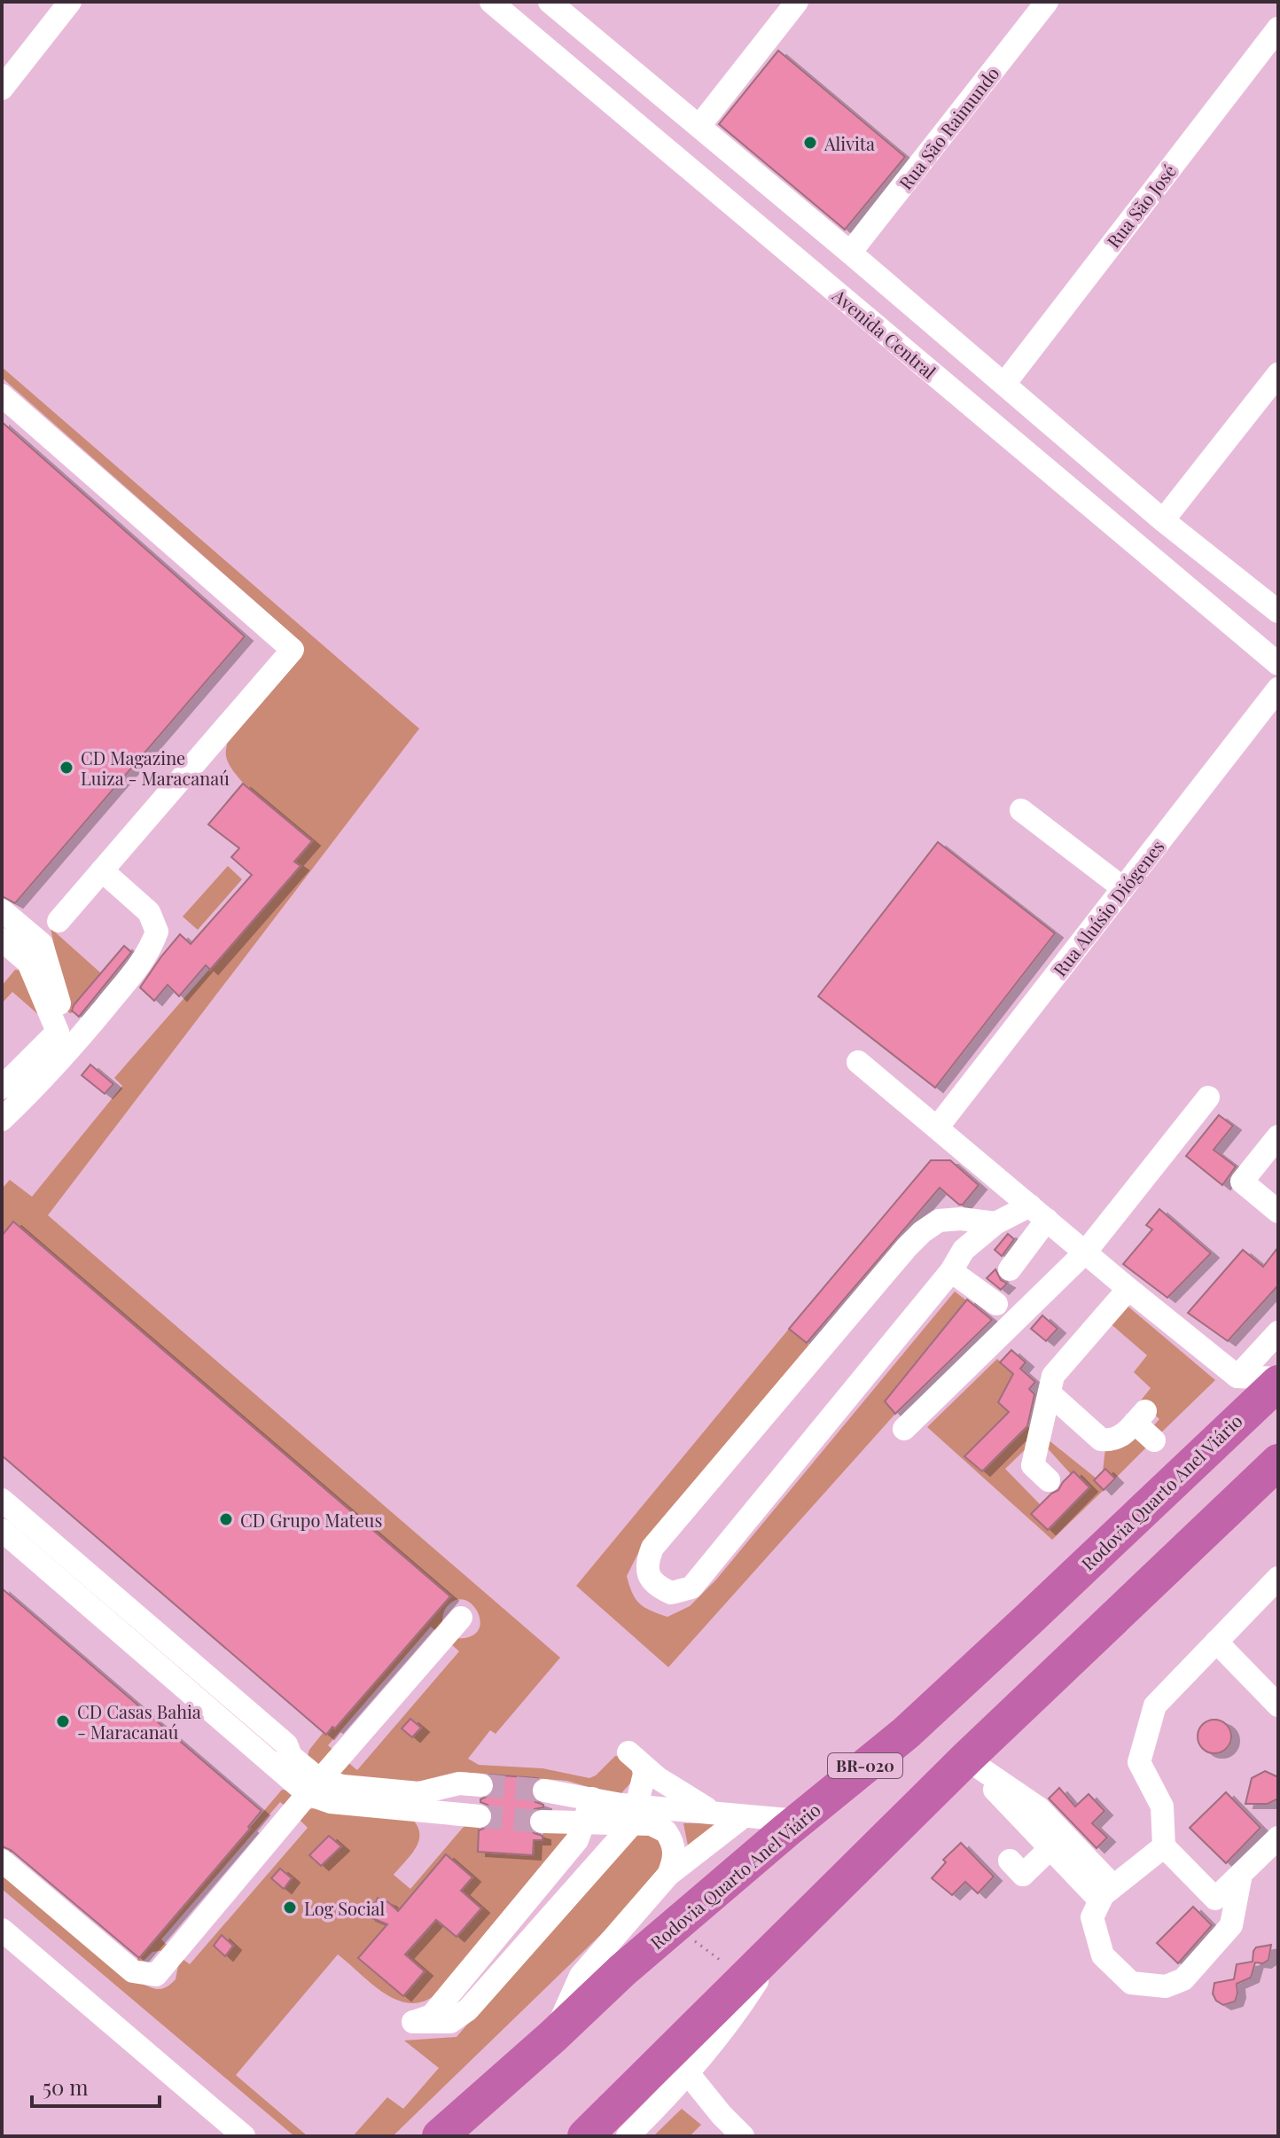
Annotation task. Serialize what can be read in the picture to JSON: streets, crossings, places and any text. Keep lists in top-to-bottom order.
{
  "streets": {
    "highway": ["Rodovia Quarto Anel Viário", "BR-020"],
    "street": [
      "Rua São Raimundo",
      "Rua São José",
      "Avenida Central",
      "Rua Aluísio Diógenes"
    ]
  },
  "places": [
    "Alivita",
    "CD Magazine Luiza - Maracanaú",
    "CD Grupo Mateus",
    "CD Casas Bahia - Maracanaú",
    "Log Social"
  ],
  "scale_bar": "50 m"
}
